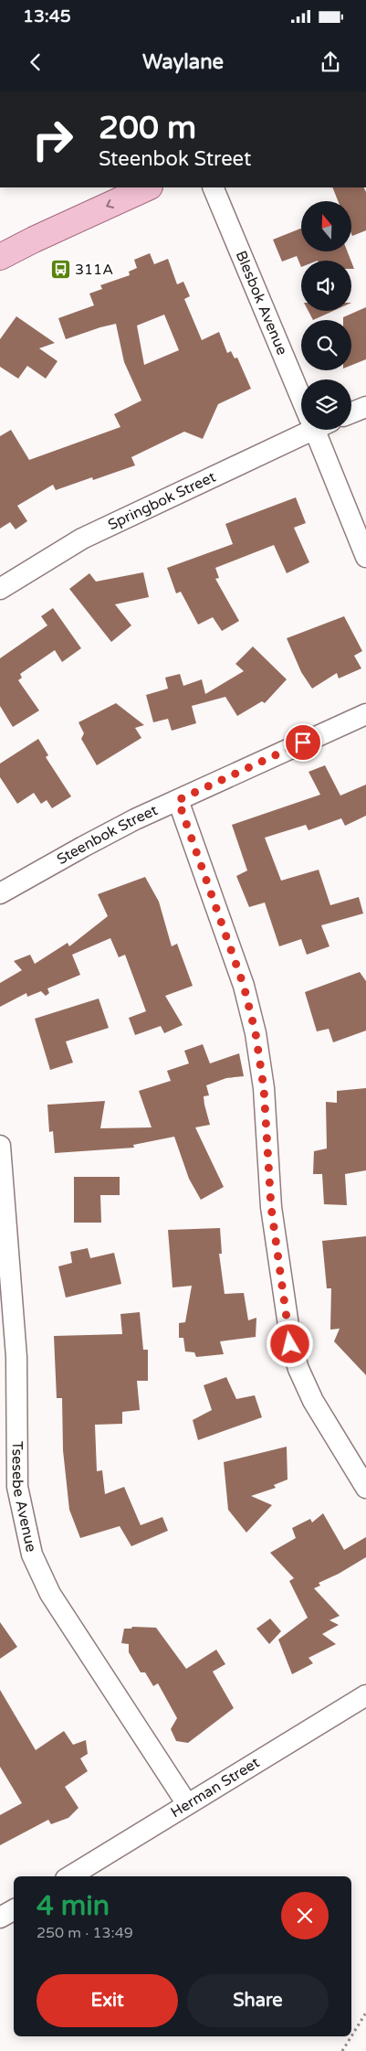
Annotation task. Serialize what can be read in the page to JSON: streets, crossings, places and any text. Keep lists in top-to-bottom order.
{
  "streets": {
    "street": [
      "Blesbok Avenue",
      "Springbok Street",
      "Steenbok Street",
      "Tsesebe Avenue",
      "Herman Street"
    ]
  },
  "crossings": [
    ["Tsesebe Avenue", "Herman Street"]
  ],
  "places": {
    "bus stop": ["311A"]
  },
  "north": "top",
  "page": {
    "status": "13:45",
    "header": "Waylane",
    "turn": ["200 m", "Steenbok Street"],
    "heading": ["4 min", "250 m · 13:49"],
    "buttons": ["Exit", "Share"]
  }
}
